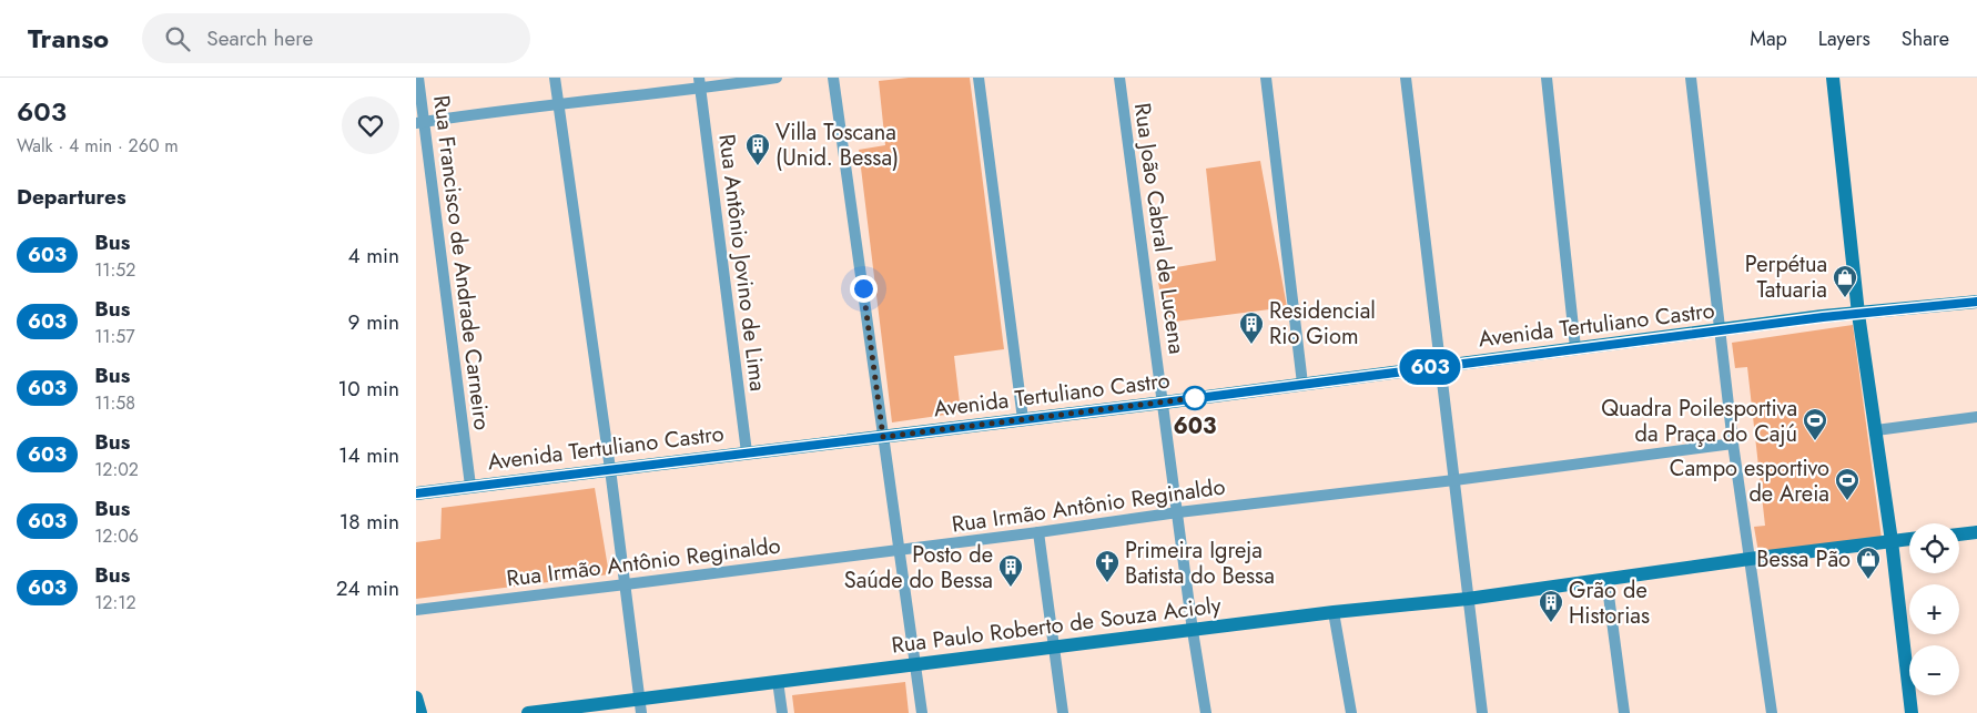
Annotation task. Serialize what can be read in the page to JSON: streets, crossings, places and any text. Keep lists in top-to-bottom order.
{
  "streets": {
    "street": [
      "Rua João Cabral de Lucena",
      "Rua Francisco de Andrade Carneiro",
      "Rua Antônio Jovino de Lima",
      "Avenida Tertuliano Castro",
      "Rua Irmão Antônio Reginaldo",
      "Rua Paulo Roberto de Souza Acioly"
    ]
  },
  "crossings": [
    ["Rua João Cabral de Lucena", "Avenida Tertuliano Castro"],
    ["Rua João Cabral de Lucena", "Rua Irmão Antônio Reginaldo"],
    ["Rua João Cabral de Lucena", "Rua Paulo Roberto de Souza Acioly"],
    ["Rua Francisco de Andrade Carneiro", "Avenida Tertuliano Castro"],
    ["Rua Antônio Jovino de Lima", "Avenida Tertuliano Castro"]
  ],
  "places": {
    "building": [
      "Villa Toscana (Unid. Bessa)",
      "Residencial Rio Giom",
      "Posto de Saúde do Bessa",
      "Grão de Historias"
    ],
    "shop": ["Perpétua Tatuaria", "Bessa Pão"],
    "other": ["603"],
    "sports": ["Quadra Poilesportiva da Praça do Cajú", "Campo esportivo de Areia"],
    "church": ["Primeira Igreja Batista do Bessa"]
  },
  "lines": ["bus line 603"],
  "page": {
    "header": "Transo",
    "search": "Search here",
    "nav": ["Map", "Layers", "Share"],
    "heading": [
      ["603", "Walk · 4 min · 260 m"],
      "Departures"
    ],
    "on_map": "603",
    "list": [
      {
        "mark": "603",
        "name": "Bus",
        "note": "11:52",
        "value": "4 min"
      },
      {
        "mark": "603",
        "name": "Bus",
        "note": "11:57",
        "value": "9 min"
      },
      {
        "mark": "603",
        "name": "Bus",
        "note": "11:58",
        "value": "10 min"
      },
      {
        "mark": "603",
        "name": "Bus",
        "note": "12:02",
        "value": "14 min"
      },
      {
        "mark": "603",
        "name": "Bus",
        "note": "12:06",
        "value": "18 min"
      },
      {
        "mark": "603",
        "name": "Bus",
        "note": "12:12",
        "value": "24 min"
      }
    ],
    "map_buttons": ["+", "−"]
  }
}
